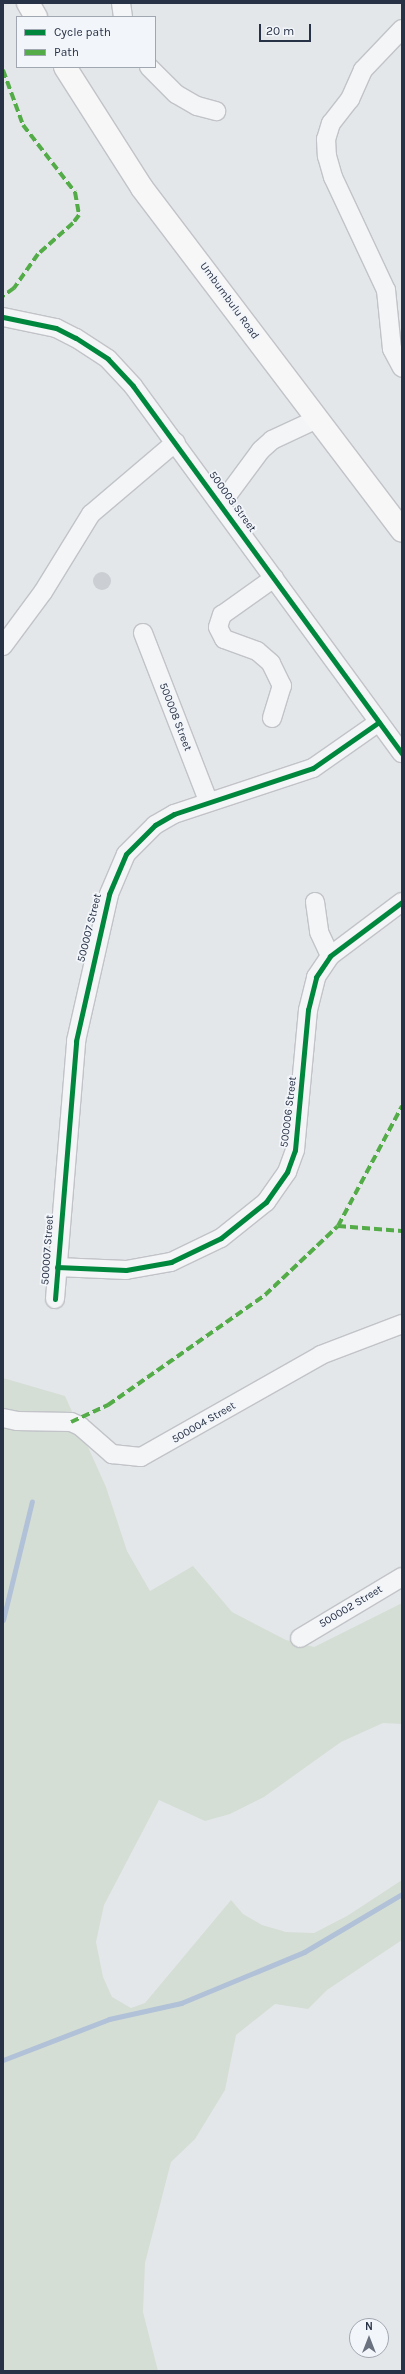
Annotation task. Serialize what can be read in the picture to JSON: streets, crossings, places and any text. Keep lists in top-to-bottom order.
{
  "streets": {
    "main road": ["Umbumbulu Road"],
    "street": [
      "500003 Street",
      "500008 Street",
      "500007 Street",
      "500006 Street",
      "500004 Street",
      "500002 Street"
    ]
  },
  "crossings": [
    ["500003 Street", "500007 Street"],
    ["500008 Street", "500007 Street"],
    ["500007 Street", "500006 Street"]
  ],
  "legend": ["Cycle path", "Path"],
  "scale_bar": "20 m",
  "north": "top"
}
